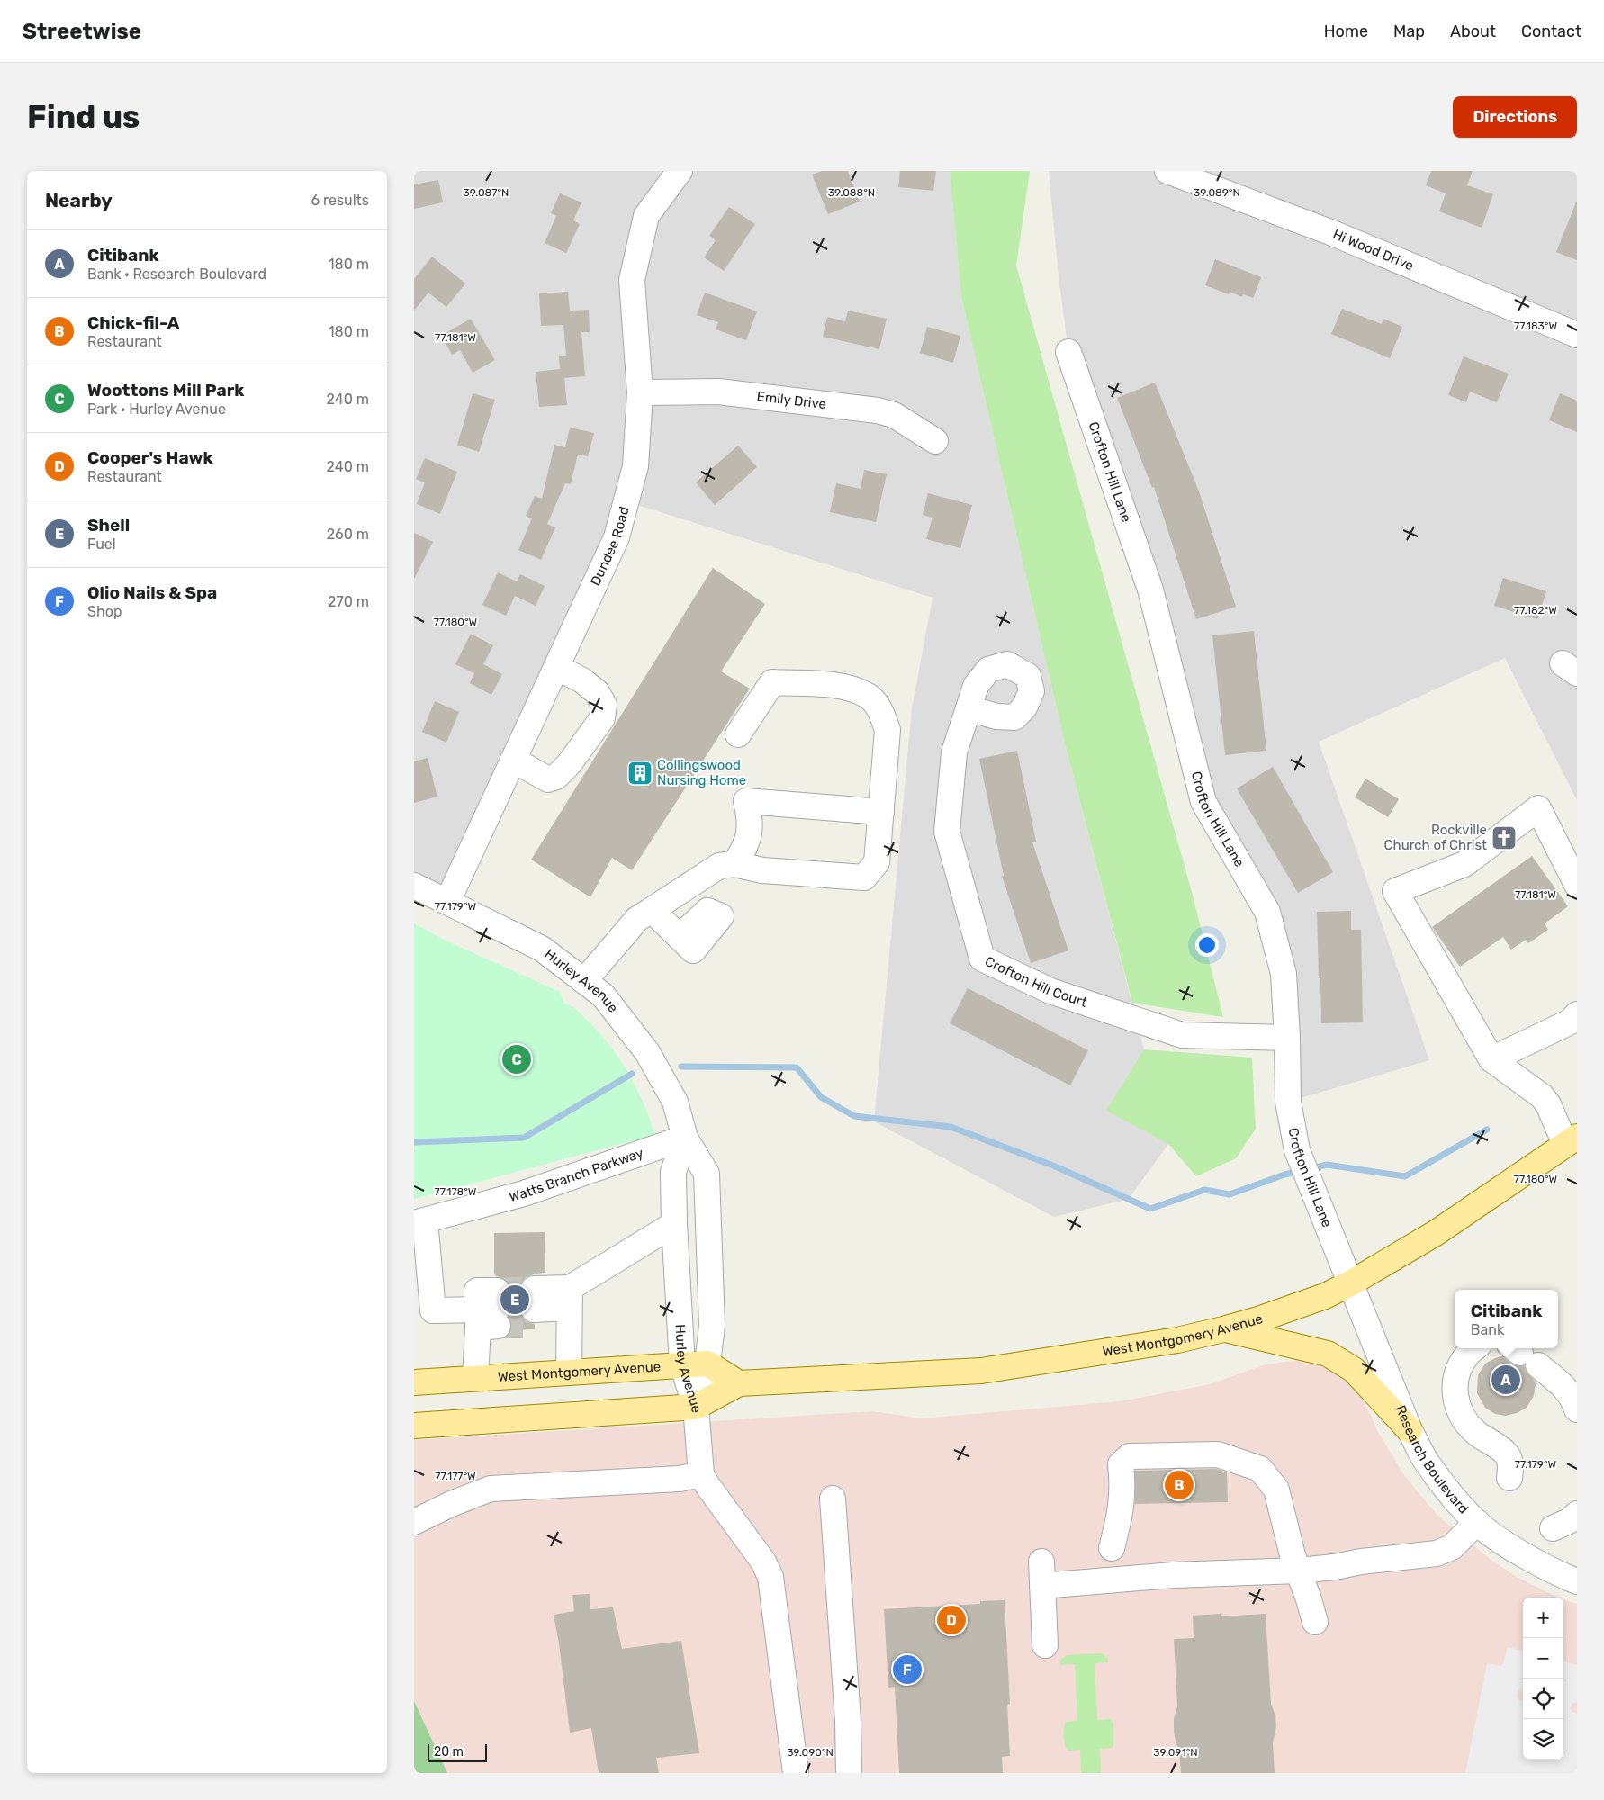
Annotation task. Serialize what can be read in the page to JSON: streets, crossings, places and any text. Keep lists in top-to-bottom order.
{
  "streets": {
    "main road": ["West Montgomery Avenue"],
    "street": [
      "Hi Wood Drive",
      "Emily Drive",
      "Crofton Hill Lane",
      "Dundee Road",
      "Crofton Hill Court",
      "Hurley Avenue",
      "Watts Branch Parkway",
      "Research Boulevard"
    ]
  },
  "crossings": [
    ["Emily Drive", "Dundee Road"],
    ["Crofton Hill Lane", "Crofton Hill Court"],
    ["Crofton Hill Lane", "West Montgomery Avenue"],
    ["Crofton Hill Lane", "Research Boulevard"],
    ["Dundee Road", "Hurley Avenue"],
    ["Hurley Avenue", "Watts Branch Parkway"],
    ["Hurley Avenue", "West Montgomery Avenue"],
    ["West Montgomery Avenue", "Research Boulevard"]
  ],
  "places": {
    "building": ["Collingswood Nursing Home"],
    "church": ["Rockville Church of Christ"]
  },
  "scale_bar": "20 m",
  "page": {
    "header": "Streetwise",
    "nav": [
      "Home",
      "Map",
      "About",
      "Contact"
    ],
    "buttons": "Directions",
    "title": "Find us",
    "heading": ["Nearby", "6 results"],
    "list": [
      {
        "mark": "A",
        "name": "Citibank",
        "note": "Bank · Research Boulevard",
        "value": "180 m"
      },
      {
        "mark": "B",
        "name": "Chick-fil-A",
        "note": "Restaurant",
        "value": "180 m"
      },
      {
        "mark": "C",
        "name": "Woottons Mill Park",
        "note": "Park · Hurley Avenue",
        "value": "240 m"
      },
      {
        "mark": "D",
        "name": "Cooper's Hawk",
        "note": "Restaurant",
        "value": "240 m"
      },
      {
        "mark": "E",
        "name": "Shell",
        "note": "Fuel",
        "value": "260 m"
      },
      {
        "mark": "F",
        "name": "Olio Nails & Spa",
        "note": "Shop",
        "value": "270 m"
      }
    ],
    "pins": [
      "C",
      "E",
      "A",
      "B",
      "D",
      "F"
    ],
    "popup": ["Citibank", "Bank"],
    "map_buttons": ["+", "−"],
    "scale": "20 m"
  },
  "coordinates": [
    "39.087°N",
    "39.088°N",
    "39.089°N",
    "77.183°W",
    "77.181°W",
    "77.182°W",
    "77.180°W",
    "77.179°W",
    "77.178°W",
    "77.177°W",
    "39.090°N",
    "39.091°N"
  ]
}
